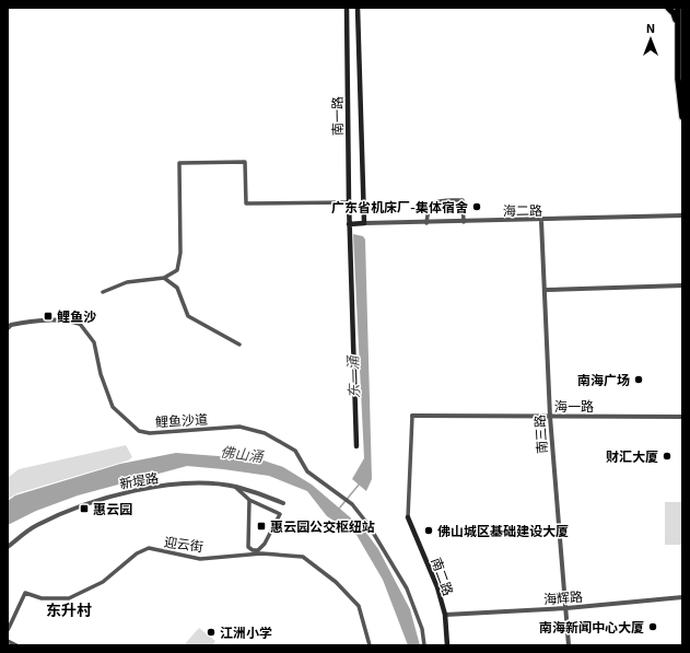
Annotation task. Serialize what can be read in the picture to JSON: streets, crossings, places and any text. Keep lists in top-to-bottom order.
{
  "streets": {
    "main road": ["南一路", "南二路"],
    "street": [
      "海二路",
      "海一路",
      "鲤鱼沙道",
      "南三路",
      "新堤路",
      "迎云街",
      "海辉路"
    ]
  },
  "crossings": [
    ["南一路", "海二路"],
    ["海二路", "南三路"],
    ["海一路", "南三路"],
    ["南三路", "海辉路"],
    ["南二路", "海辉路"]
  ],
  "districts": ["东升村"],
  "water": ["东一涌", "佛山涌"],
  "places": {
    "other": [
      "广东省机床厂-集体宿舍",
      "南海广场",
      "财汇大厦",
      "佛山城区基础建设大厦",
      "南海新闻中心大厦",
      "江洲小学"
    ],
    "transit": ["鲤鱼沙", "惠云园", "惠云园公交枢纽站"]
  },
  "north": "top"
}
